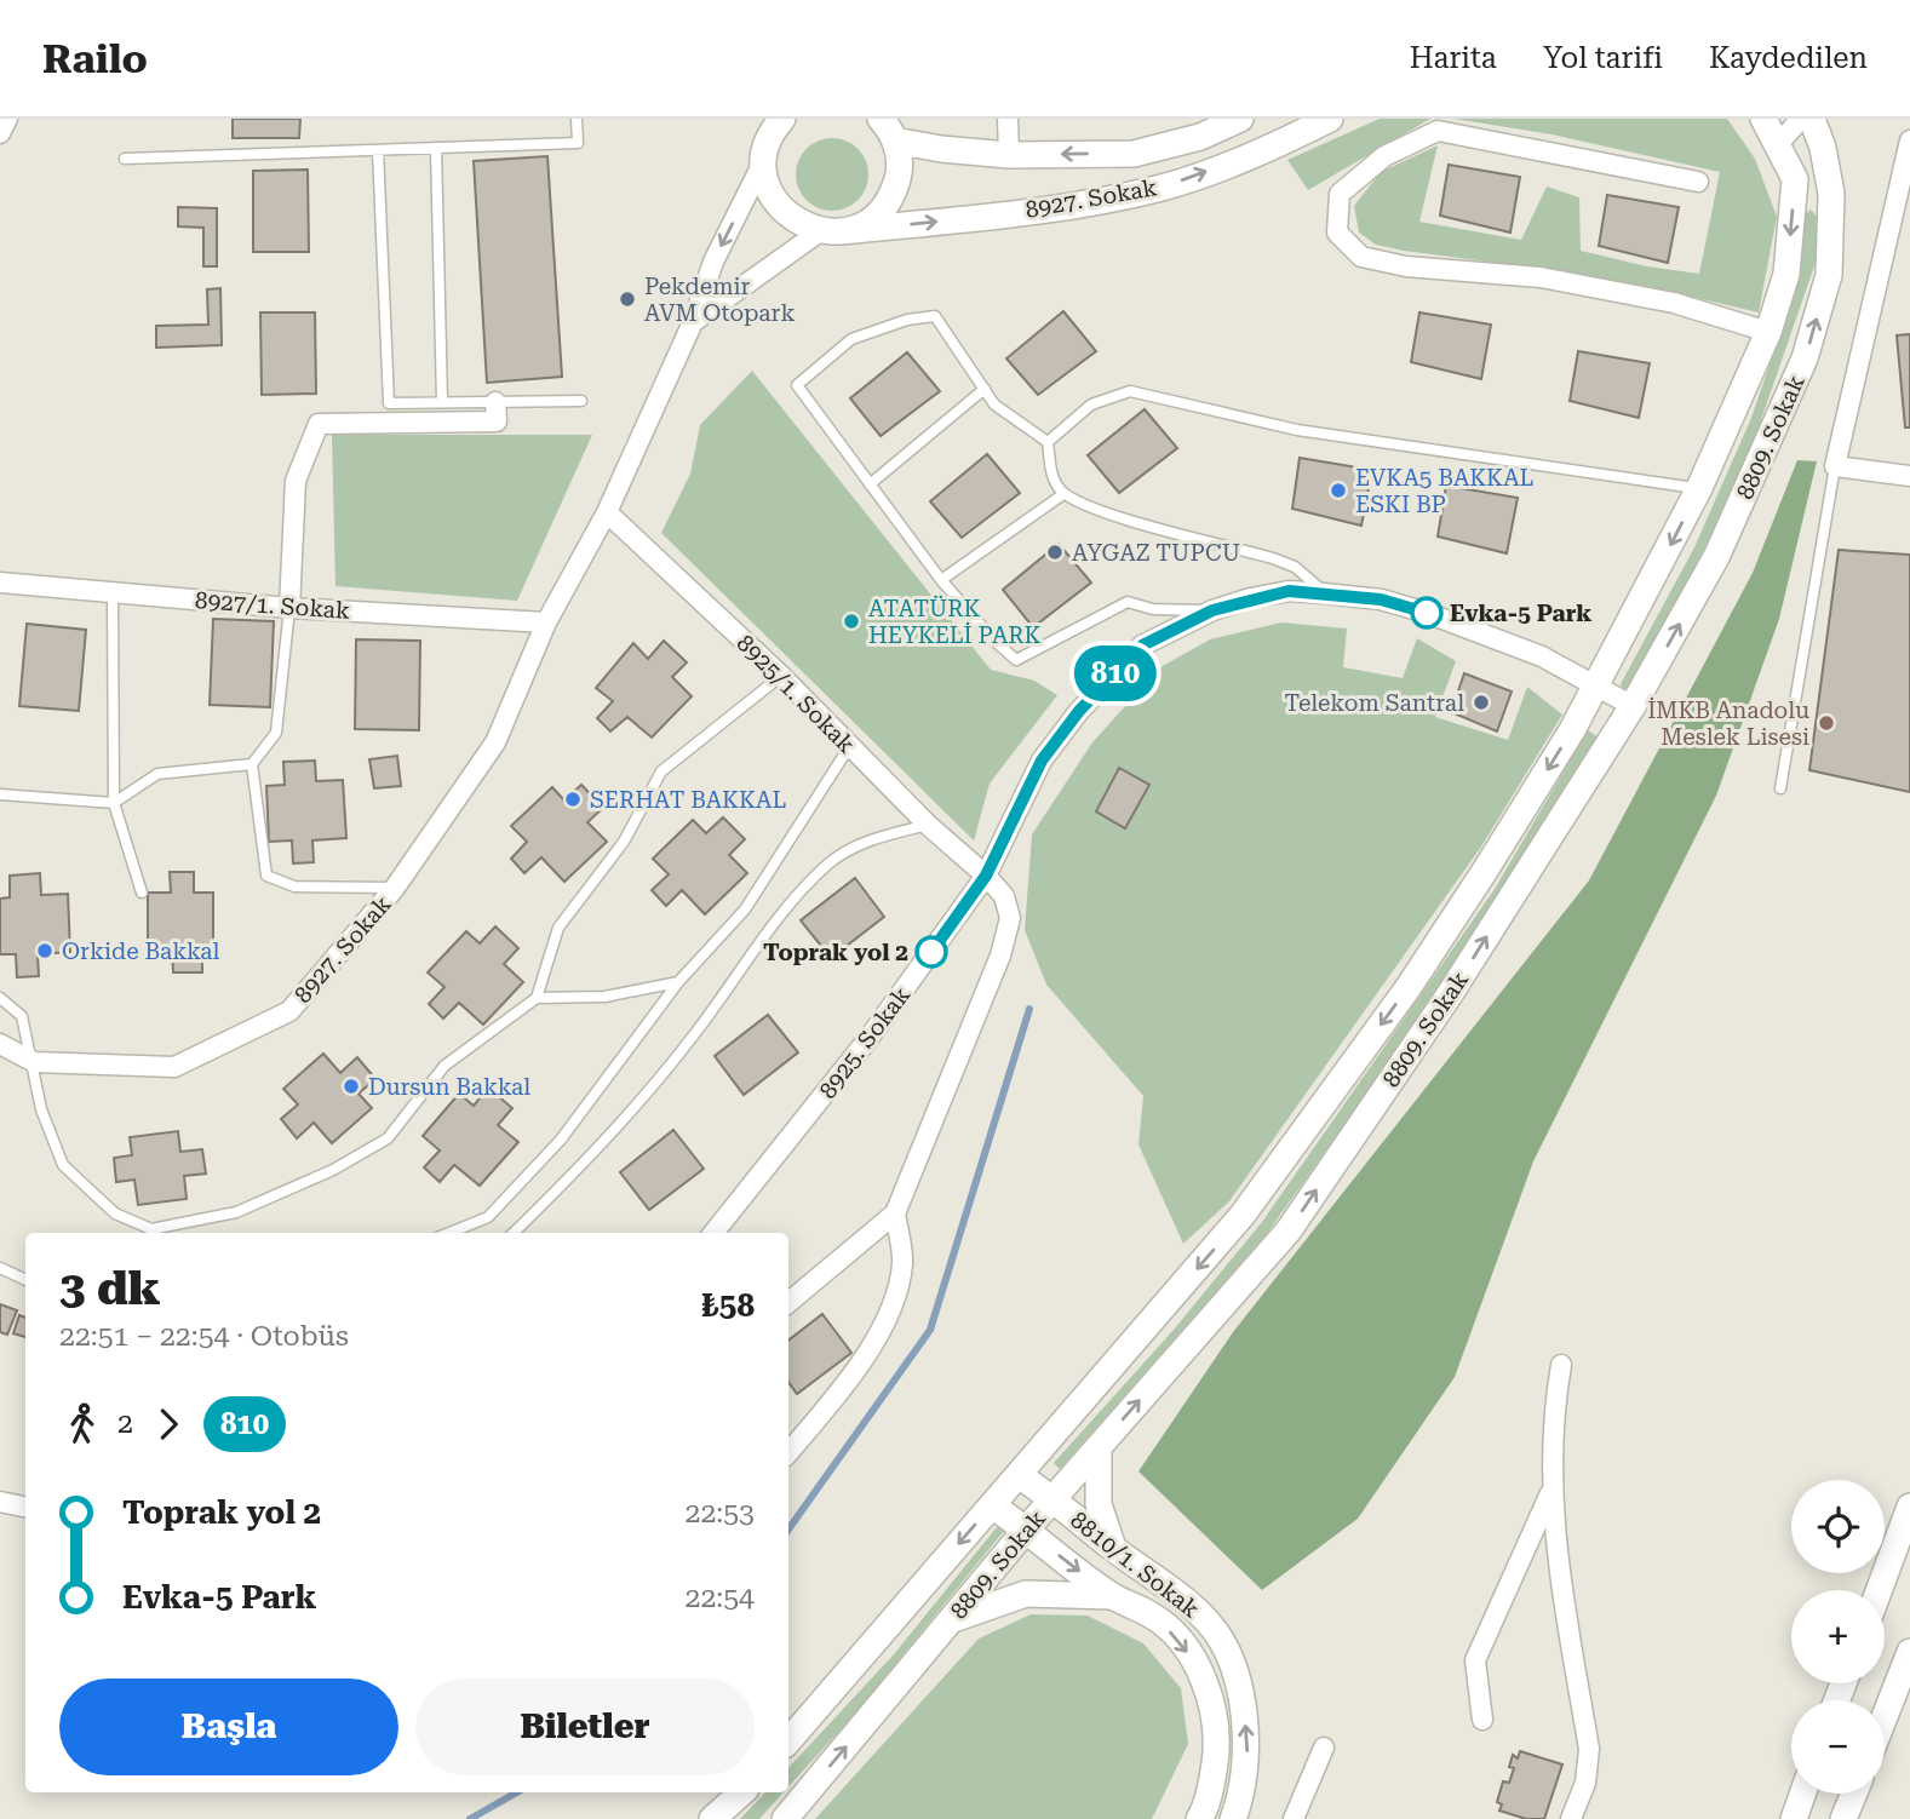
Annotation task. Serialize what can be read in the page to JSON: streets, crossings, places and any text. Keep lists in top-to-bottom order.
{
  "streets": {
    "street": [
      "8927. Sokak",
      "8809. Sokak",
      "8927/1. Sokak",
      "8925/1. Sokak",
      "8925. Sokak",
      "8810/1. Sokak"
    ]
  },
  "crossings": [
    ["8927. Sokak", "8927/1. Sokak"],
    ["8927. Sokak", "8925/1. Sokak"],
    ["8809. Sokak", "8925. Sokak"],
    ["8809. Sokak", "8810/1. Sokak"],
    ["8925/1. Sokak", "8925. Sokak"]
  ],
  "places": [
    "Pekdemir AVM Otopark",
    "EVKA5 BAKKAL ESKI BP",
    "AYGAZ TUPCU",
    "Evka-5 Park",
    "ATATÜRK HEYKELİ PARK",
    "Telekom Santral",
    "İMKB Anadolu Meslek Lisesi",
    "SERHAT BAKKAL",
    "Orkide Bakkal",
    "Toprak yol 2",
    "Dursun Bakkal"
  ],
  "lines": ["bus line 810"],
  "page": {
    "header": "Railo",
    "nav": ["Harita", "Yol tarifi", "Kaydedilen"],
    "on_map": "810",
    "heading": ["3 dk", "22:51 – 22:54 · Otobüs", "₺58"],
    "legs": ["2", "810"],
    "list": [
      {
        "name": "Toprak yol 2",
        "value": "22:53"
      },
      {
        "name": "Evka-5 Park",
        "value": "22:54"
      }
    ],
    "map_buttons": ["+", "−"],
    "buttons": ["Başla", "Biletler"]
  }
}
